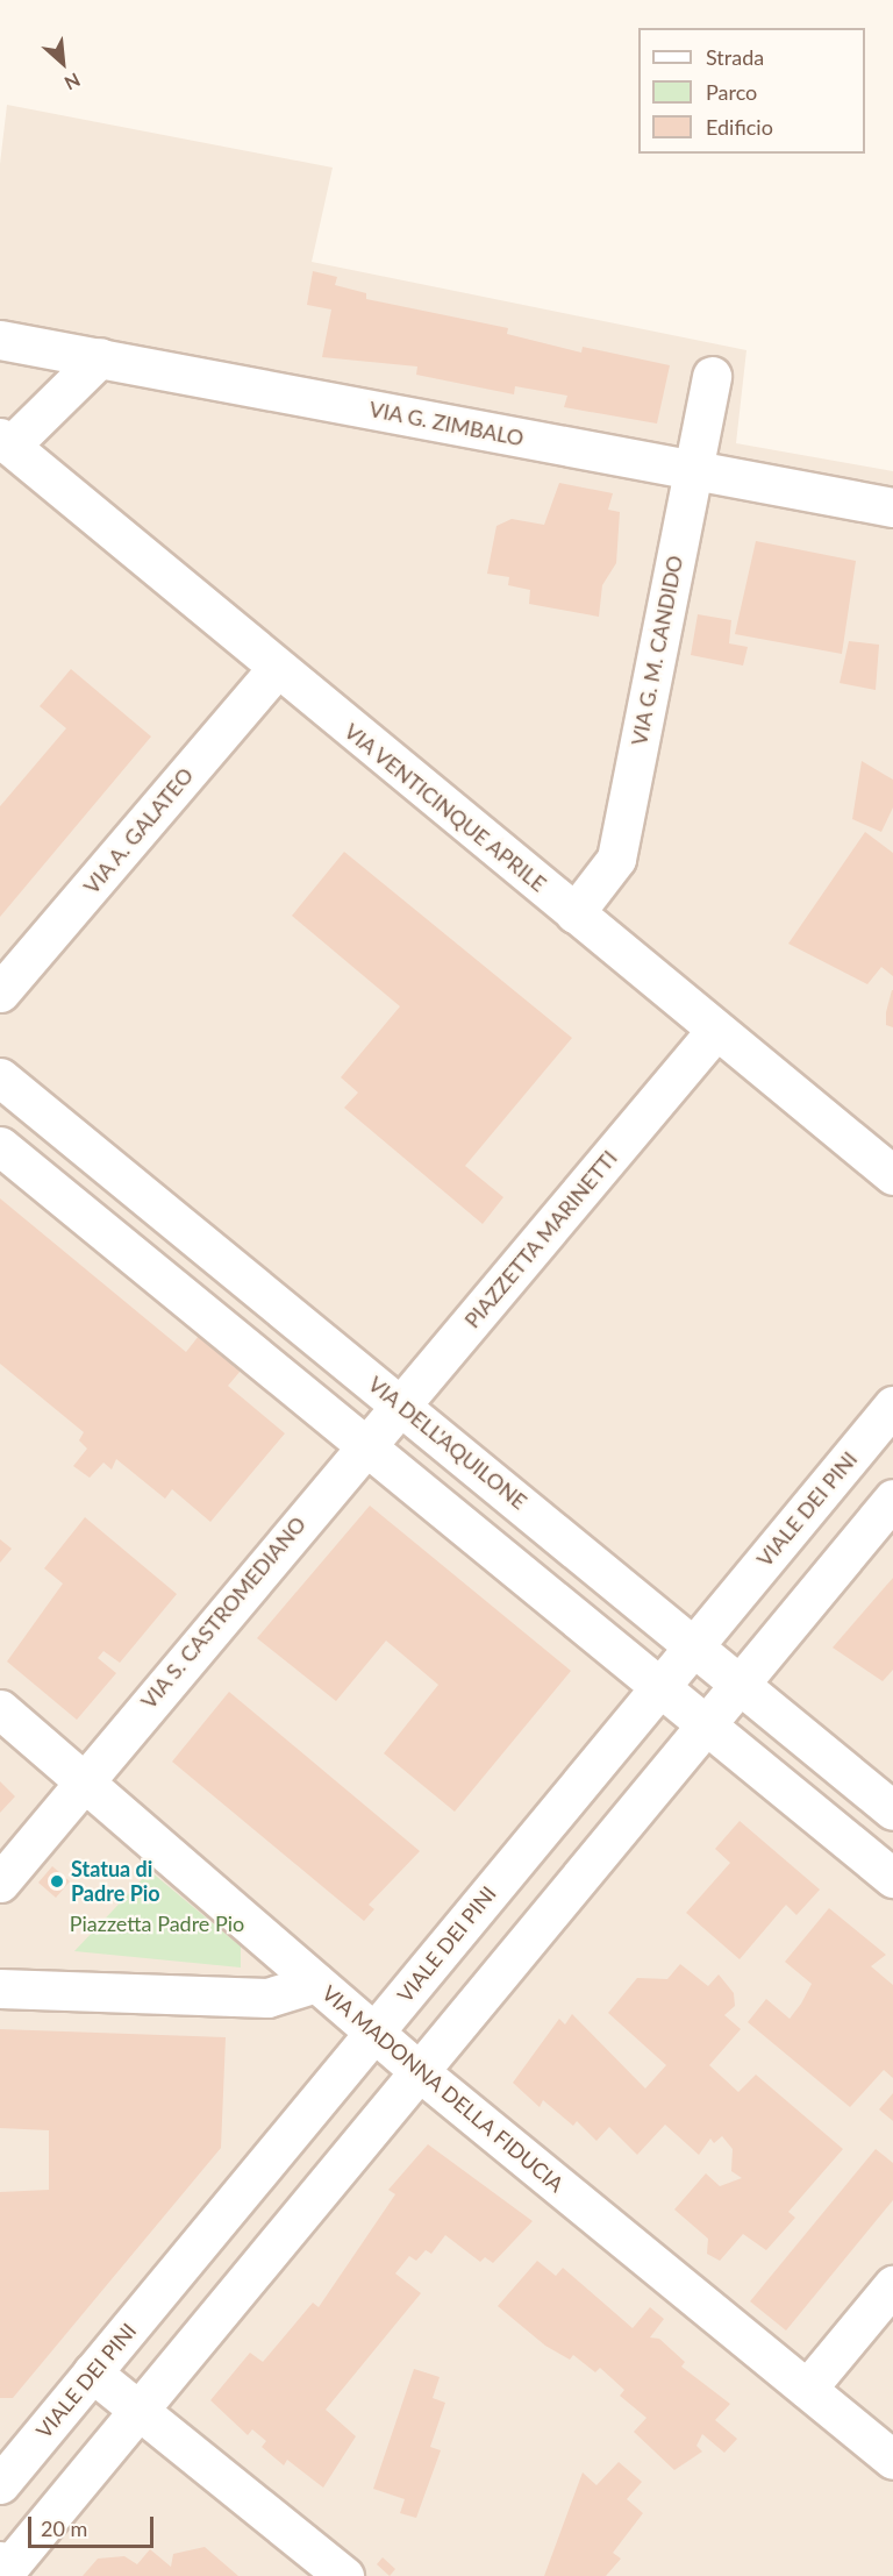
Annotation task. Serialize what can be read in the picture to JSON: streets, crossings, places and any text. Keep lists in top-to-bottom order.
{
  "streets": {
    "street": [
      "VIA G. ZIMBALO",
      "VIA G. M. CANDIDO",
      "VIA VENTICINQUE APRILE",
      "VIA A. GALATEO",
      "PIAZZETTA MARINETTI",
      "VIA DELL'AQUILONE",
      "VIALE DEI PINI",
      "VIA S. CASTROMEDIANO",
      "VIA MADONNA DELLA FIDUCIA"
    ]
  },
  "crossings": [
    ["VIA G. ZIMBALO", "VIA G. M. CANDIDO"],
    ["VIA G. M. CANDIDO", "VIA VENTICINQUE APRILE"],
    ["VIA VENTICINQUE APRILE", "VIA A. GALATEO"],
    ["VIA VENTICINQUE APRILE", "PIAZZETTA MARINETTI"],
    ["PIAZZETTA MARINETTI", "VIA DELL'AQUILONE"],
    ["PIAZZETTA MARINETTI", "VIA S. CASTROMEDIANO"],
    ["VIA DELL'AQUILONE", "VIALE DEI PINI"],
    ["VIALE DEI PINI", "VIA MADONNA DELLA FIDUCIA"],
    ["VIA S. CASTROMEDIANO", "VIA MADONNA DELLA FIDUCIA"]
  ],
  "parks": ["Piazzetta Padre Pio"],
  "places": ["Statua di Padre Pio"],
  "legend": ["Strada", "Parco", "Edificio"],
  "scale_bar": "20 m",
  "north": "bottom right"
}
